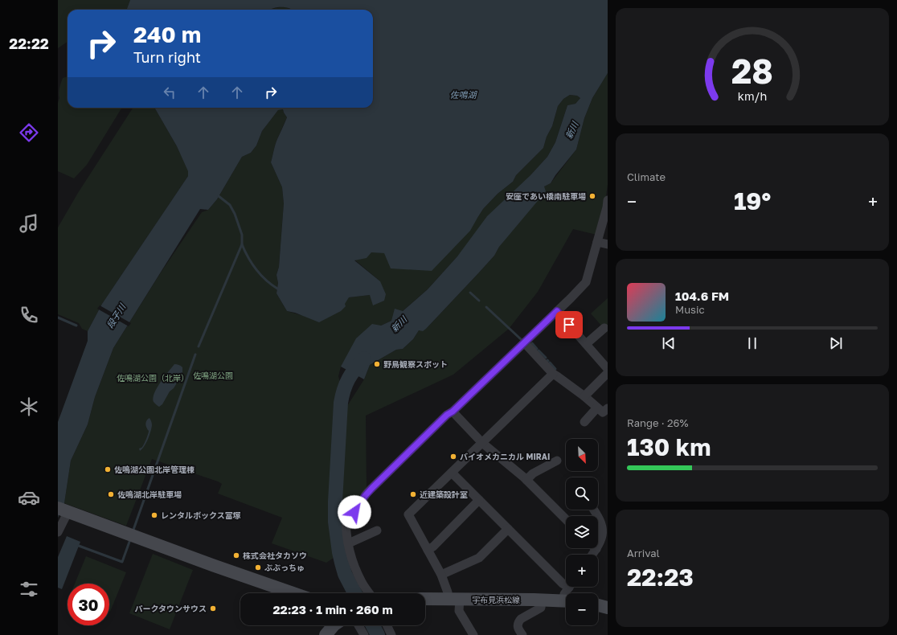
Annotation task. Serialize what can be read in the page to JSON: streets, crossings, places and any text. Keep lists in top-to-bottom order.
{
  "streets": {
    "street": ["宇布見浜松線"]
  },
  "water": ["佐鳴湖", "新川", "段子川"],
  "parks": ["佐鳴湖公園", "佐鳴湖公園（北岸）"],
  "places": [
    "安座であい橋南駐車場",
    "野鳥観察スポット",
    "バイオメカニカル MIRAI",
    "佐鳴湖公園北岸管理棟",
    "佐鳴湖北岸駐車場",
    "近建築設計室",
    "レンタルボックス富塚",
    "株式会社タカソウ",
    "ぶぶっちゅ",
    "パークタウンサウス"
  ],
  "north": "bottom right",
  "page": {
    "tabs": "22:22",
    "turn": ["240 m", "Turn right"],
    "tile": [
      "Climate",
      ["Range · 26%", "130 km"],
      ["Arrival", "22:23"]
    ],
    "heat": ["−", "19°", "+"],
    "song": ["104.6 FM", "Music"],
    "map_buttons": ["+", "−"],
    "limit": "30",
    "trip": "22:23 · 1 min · 260 m",
    "gauge": ["28", "km/h"]
  }
}
